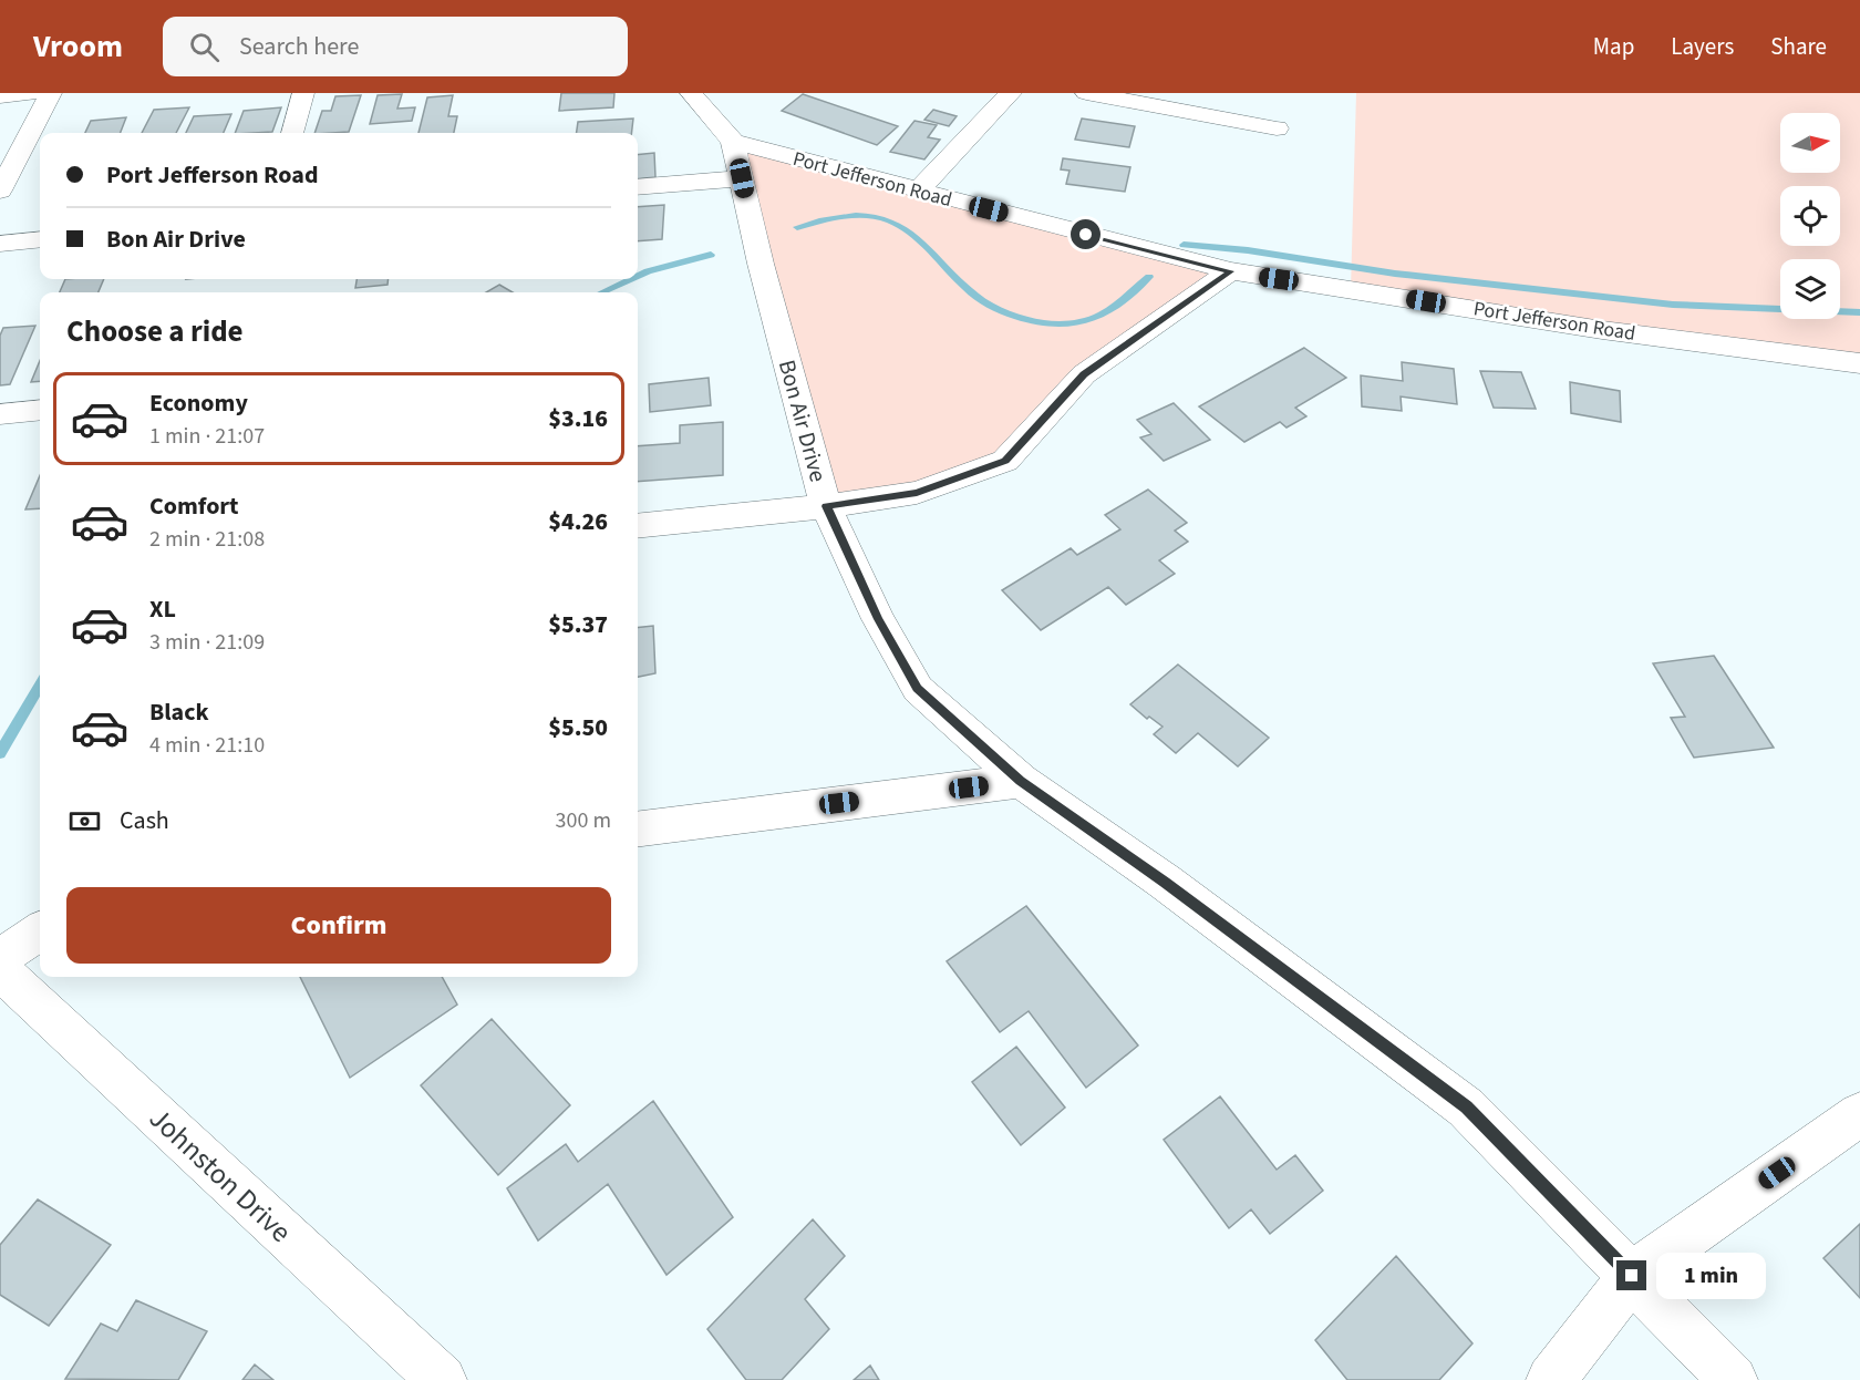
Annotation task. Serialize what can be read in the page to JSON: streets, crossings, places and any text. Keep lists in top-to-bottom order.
{
  "streets": {
    "street": ["Port Jefferson Road", "Bon Air Drive", "Johnston Drive"]
  },
  "crossings": [
    ["Port Jefferson Road", "Bon Air Drive"]
  ],
  "north": "right",
  "page": {
    "header": "Vroom",
    "search": "Search here",
    "nav": ["Map", "Layers", "Share"],
    "banner": ["Port Jefferson Road", "Bon Air Drive"],
    "heading": "Choose a ride",
    "list": [
      {
        "name": "Economy",
        "note": "1 min · 21:07",
        "value": "$3.16"
      },
      {
        "name": "Comfort",
        "note": "2 min · 21:08",
        "value": "$4.26"
      },
      {
        "name": "XL",
        "note": "3 min · 21:09",
        "value": "$5.37"
      },
      {
        "name": "Black",
        "note": "4 min · 21:10",
        "value": "$5.50"
      }
    ],
    "pay": ["Cash", "300 m"],
    "buttons": "Confirm",
    "bubble": "1 min"
  }
}
